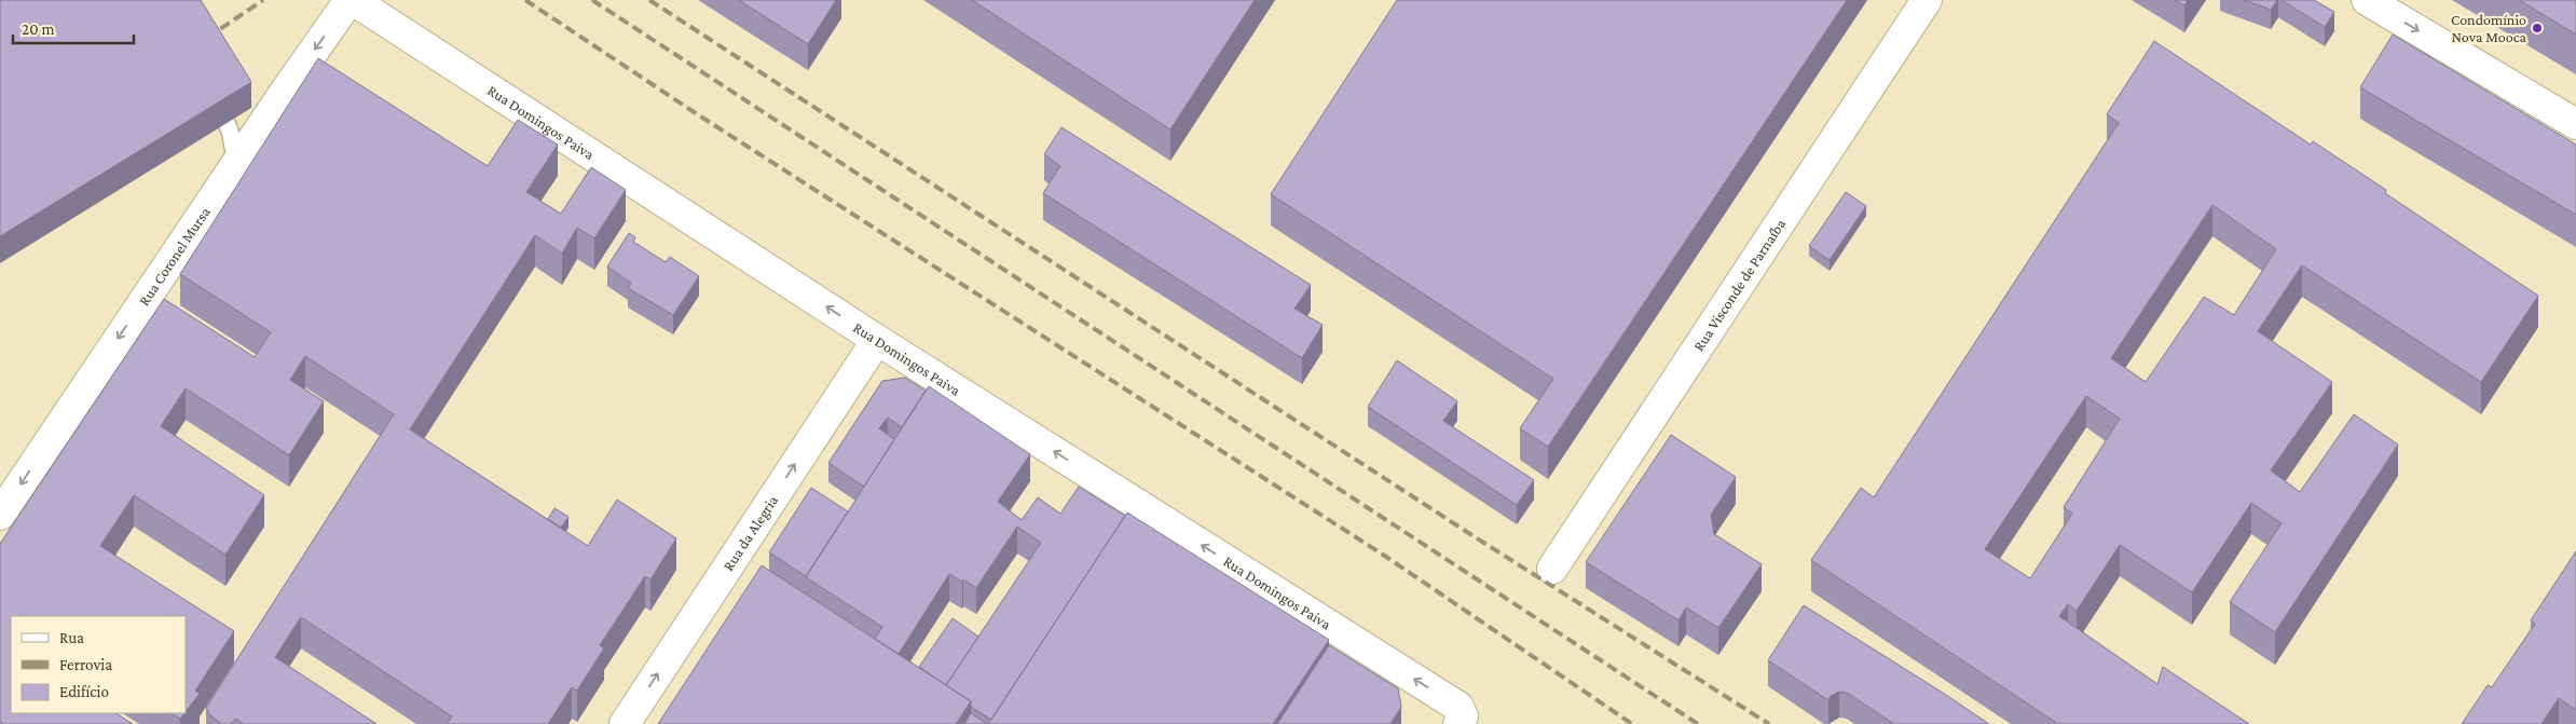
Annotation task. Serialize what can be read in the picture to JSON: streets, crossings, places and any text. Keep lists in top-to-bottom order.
{
  "streets": {
    "street": [
      "Rua Domingos Paiva",
      "Rua Coronel Mursa",
      "Rua Visconde de Parnaíba",
      "Rua da Alegria"
    ]
  },
  "crossings": [
    ["Rua Domingos Paiva", "Rua Coronel Mursa"],
    ["Rua Domingos Paiva", "Rua da Alegria"]
  ],
  "one_way": ["Rua Domingos Paiva", "Rua Coronel Mursa", "Rua da Alegria"],
  "places": ["Condomínio Nova Mooca"],
  "legend": ["Rua", "Ferrovia", "Edifício"],
  "scale_bar": "20 m"
}
